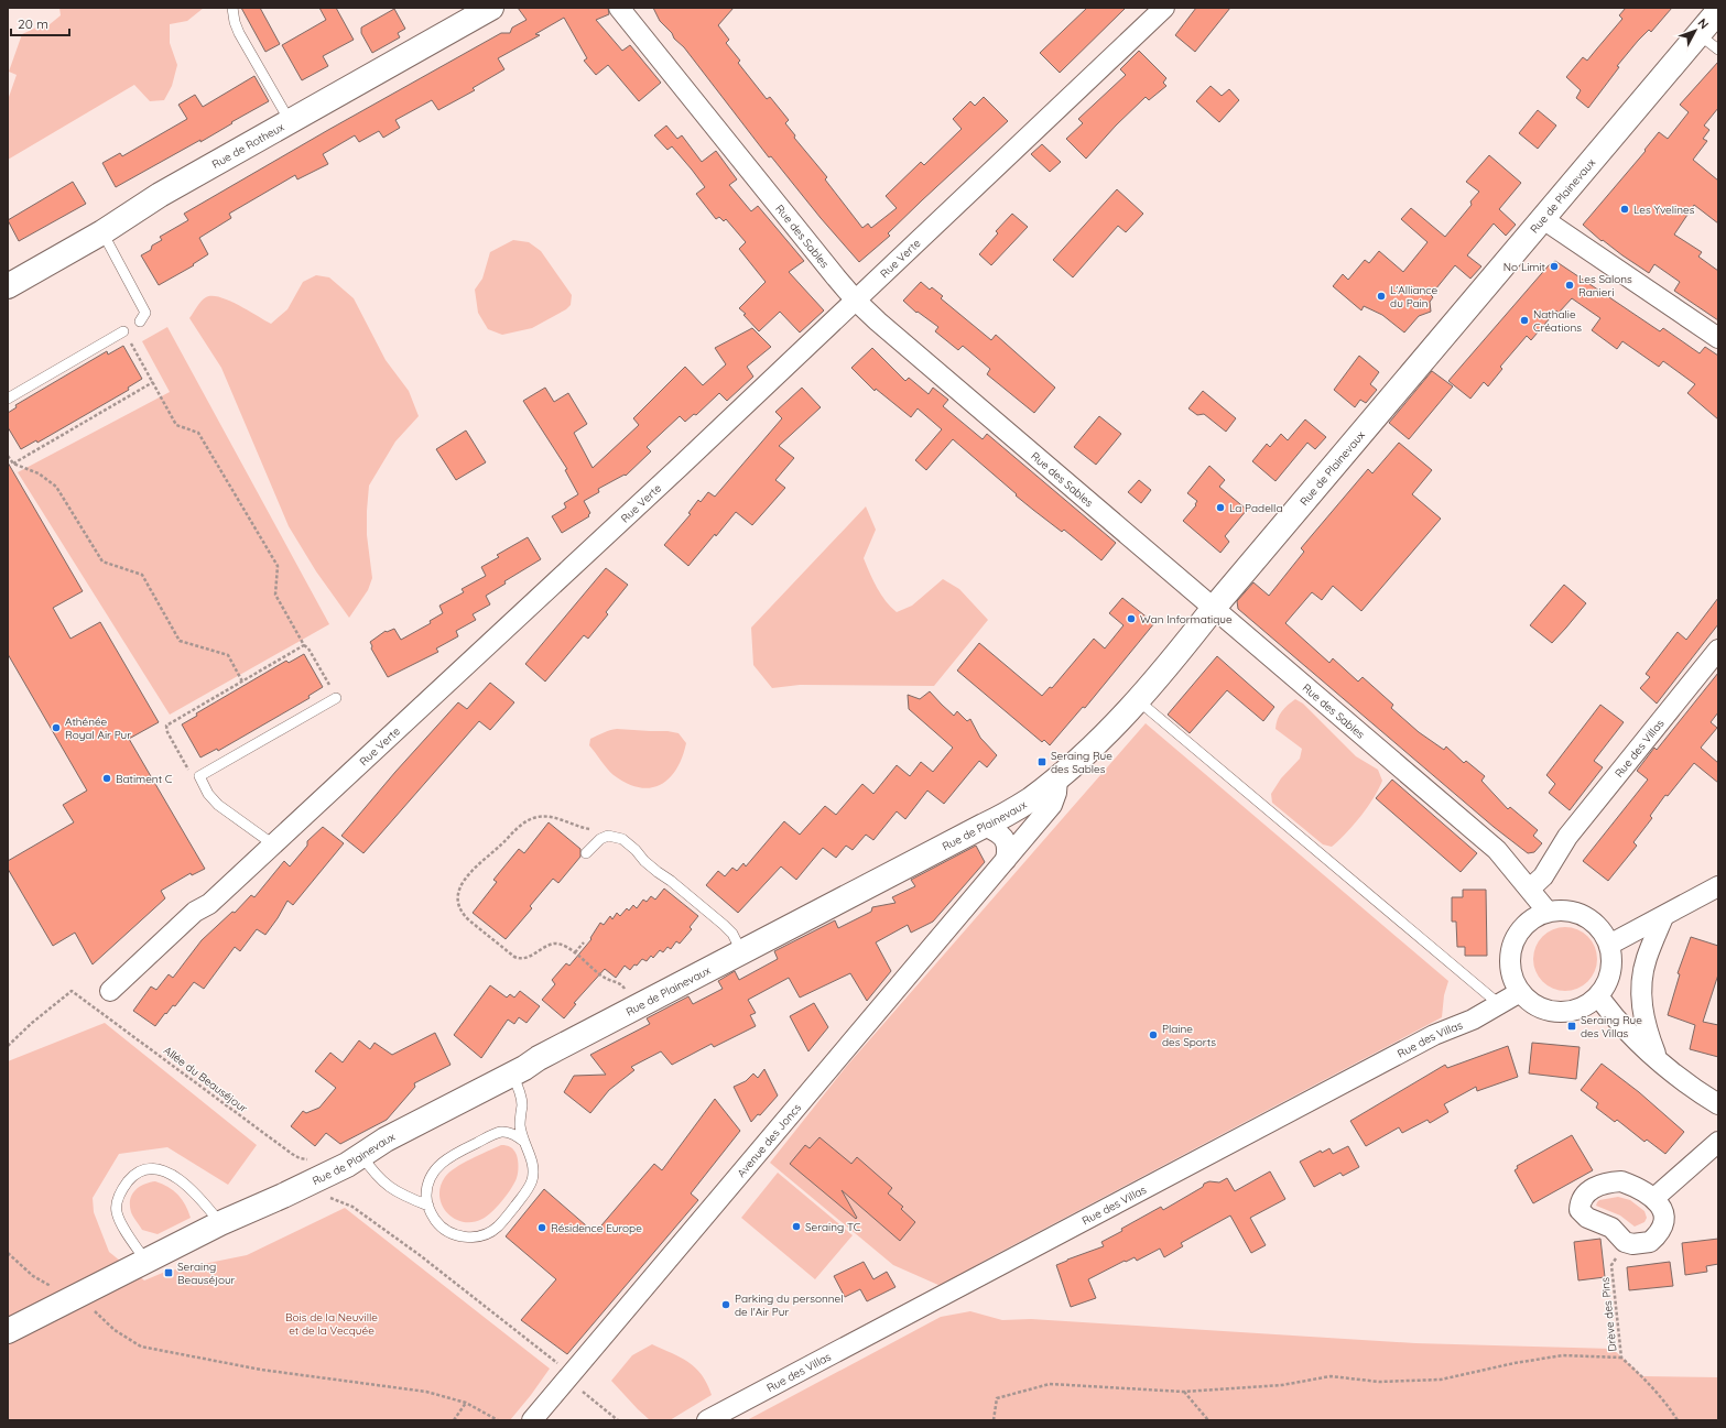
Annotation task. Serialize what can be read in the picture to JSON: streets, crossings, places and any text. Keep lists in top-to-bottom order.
{
  "streets": {
    "street": [
      "Rue de Rotheux",
      "Rue de Plainevaux",
      "Rue des Sables",
      "Rue Verte",
      "Rue des Villas",
      "Avenue des Joncs"
    ],
    "path": ["Allée du Beauséjour", "Drève des Pins"]
  },
  "crossings": [
    ["Rue de Plainevaux", "Rue des Sables"],
    ["Rue de Plainevaux", "Avenue des Joncs"],
    ["Rue des Sables", "Rue Verte"],
    ["Rue des Sables", "Rue des Villas"]
  ],
  "parks": ["Bois de la Neuville et de la Vecquée"],
  "places": {
    "other": [
      "Les Yvelines",
      "No Limit",
      "Les Salons Ranieri",
      "L'Alliance du Pain",
      "Nathalie Créations",
      "La Padella",
      "Wan Informatique",
      "Athénée Royal Air Pur",
      "Batiment C",
      "Plaine des Sports",
      "Seraing TC",
      "Résidence Europe",
      "Parking du personnel de l'Air Pur"
    ],
    "transit": ["Seraing Rue des Sables", "Seraing Rue des Villas", "Seraing Beauséjour"]
  },
  "scale_bar": "20 m",
  "north": "top right"
}
